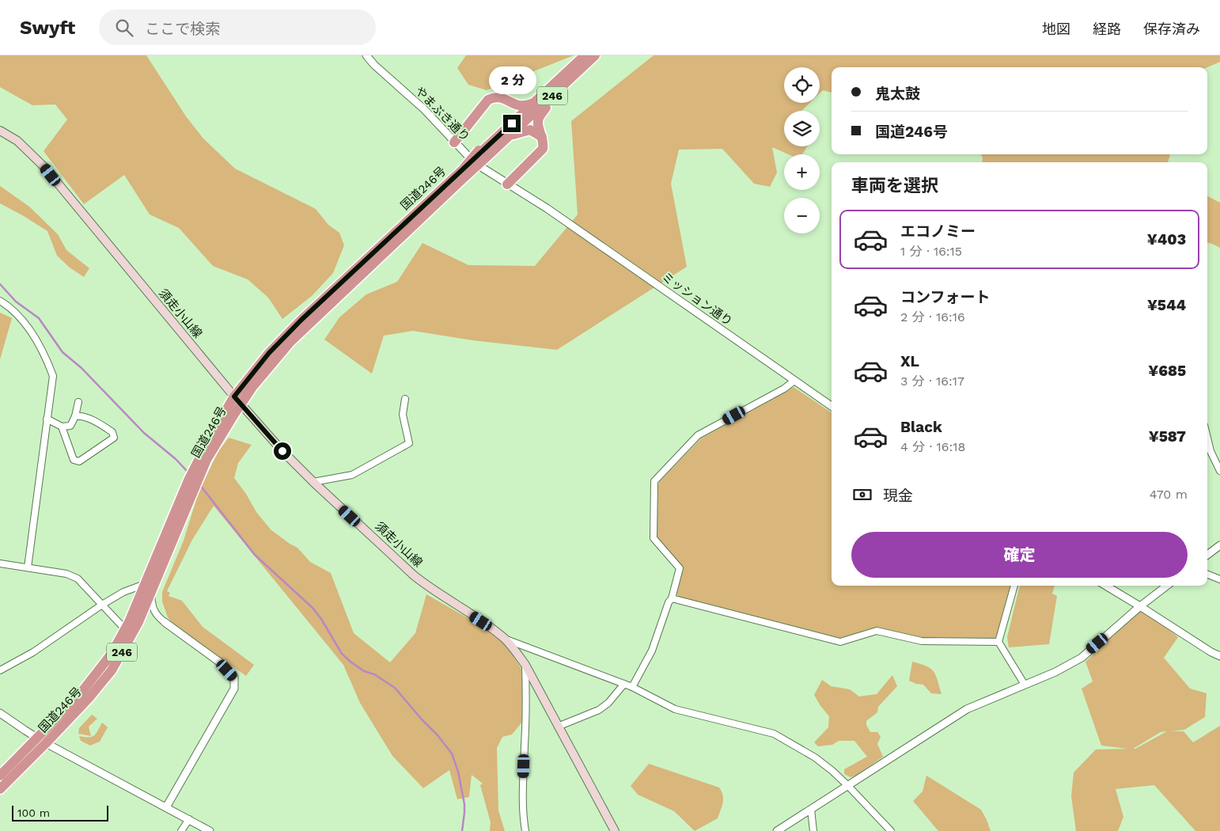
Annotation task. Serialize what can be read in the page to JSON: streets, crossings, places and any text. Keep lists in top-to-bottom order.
{
  "streets": {
    "highway": ["246", "国道246号"],
    "main road": ["須走小山線"],
    "street": ["やまぶき通り", "ミッション通り"]
  },
  "crossings": [
    ["246", "国道246号"],
    ["やまぶき通り", "ミッション通り"],
    ["国道246号", "須走小山線"]
  ],
  "scale_bar": "100 m",
  "page": {
    "header": "Swyft",
    "search": "ここで検索",
    "nav": ["地図", "経路", "保存済み"],
    "bubble": "2 分",
    "map_buttons": ["+", "−"],
    "banner": ["鬼太鼓", "国道246号"],
    "heading": "車両を選択",
    "list": [
      {
        "name": "エコノミー",
        "note": "1 分 · 16:15",
        "value": "¥403"
      },
      {
        "name": "コンフォート",
        "note": "2 分 · 16:16",
        "value": "¥544"
      },
      {
        "name": "XL",
        "note": "3 分 · 16:17",
        "value": "¥685"
      },
      {
        "name": "Black",
        "note": "4 分 · 16:18",
        "value": "¥587"
      }
    ],
    "pay": ["現金", "470 m"],
    "buttons": "確定",
    "scale": "100 m"
  }
}
